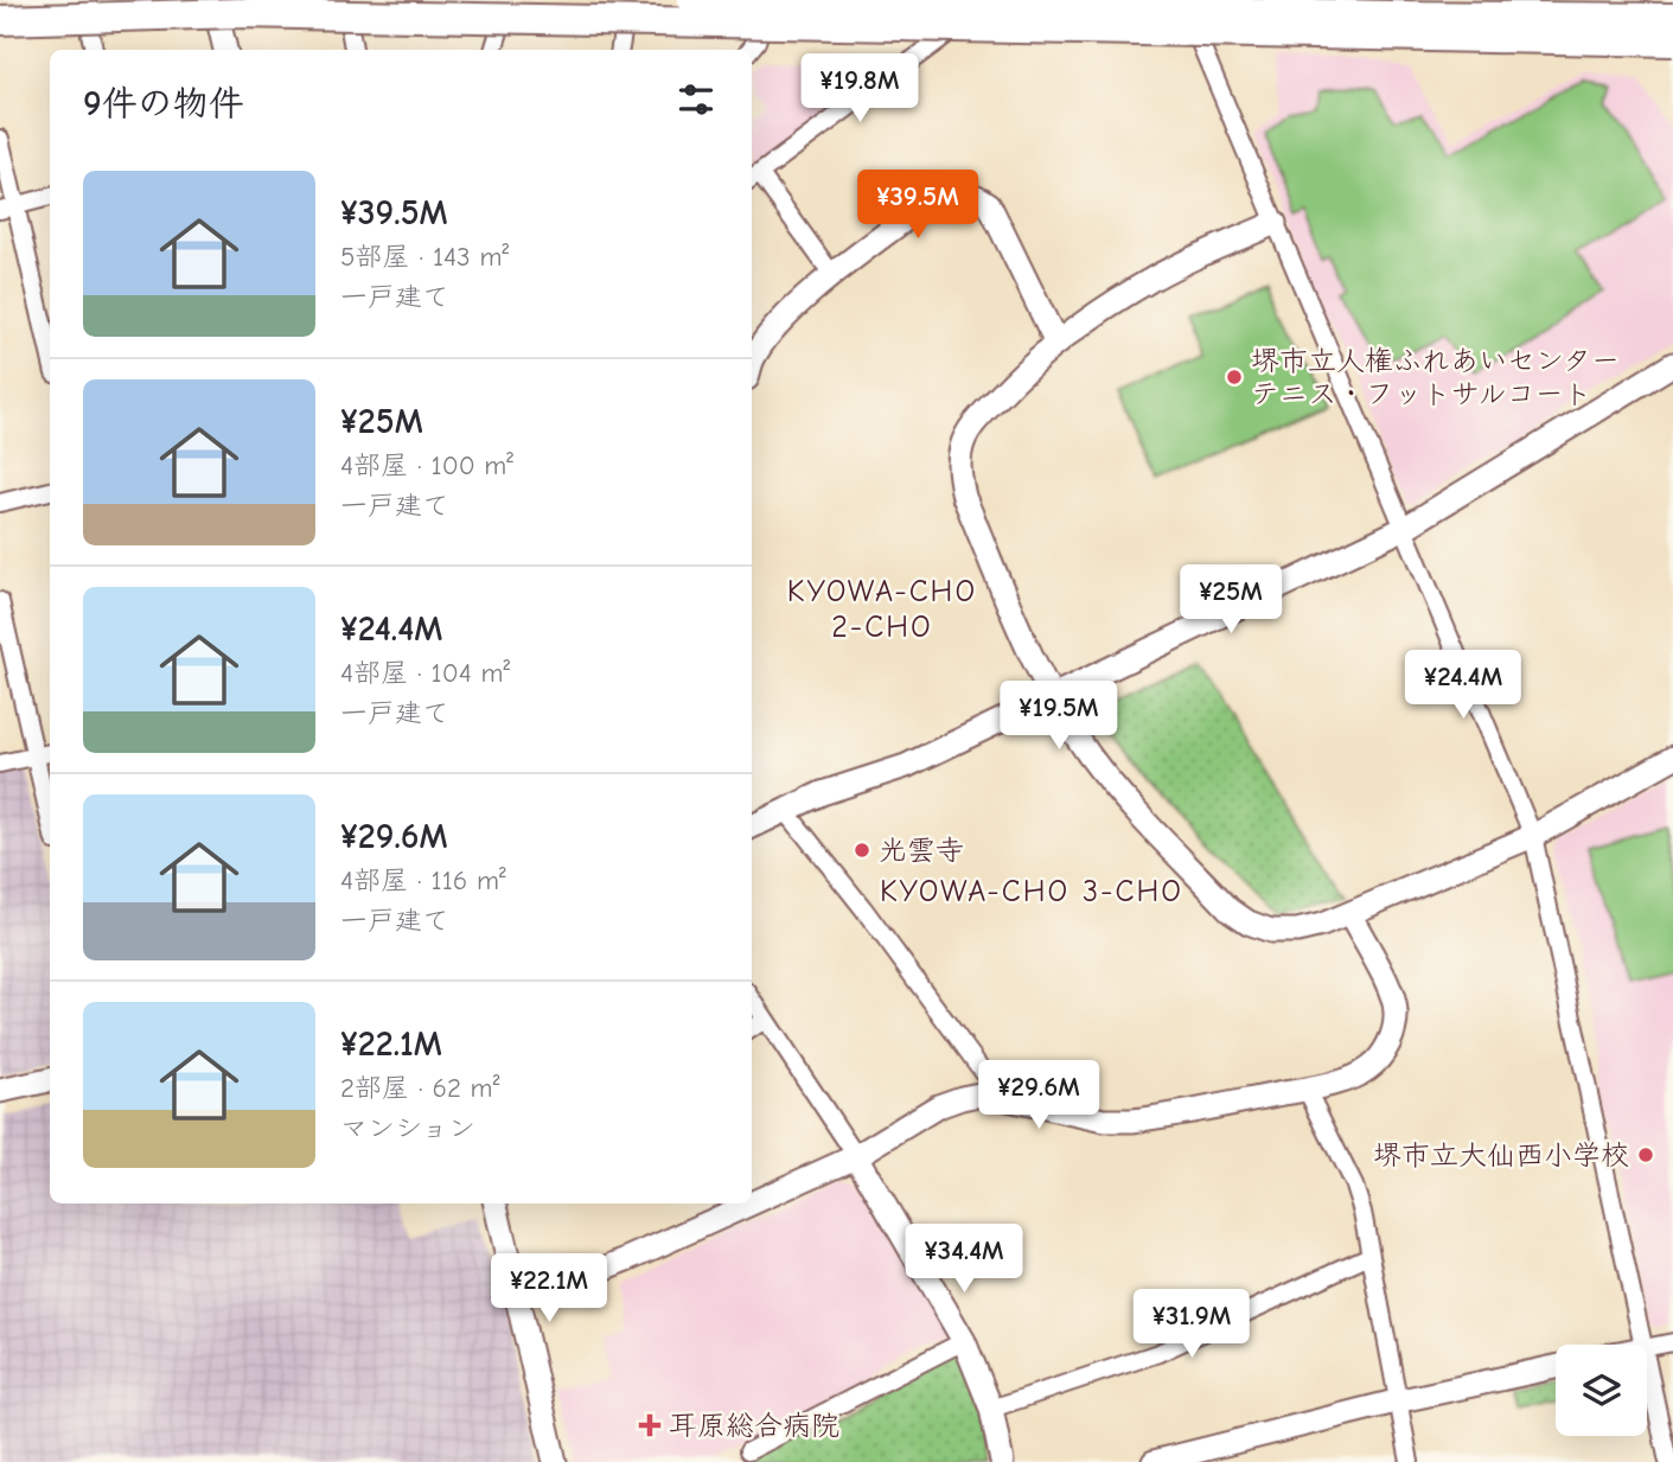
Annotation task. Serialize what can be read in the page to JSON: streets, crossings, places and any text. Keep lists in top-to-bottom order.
{
  "districts": ["KYOWA-CHO 2-CHO", "KYOWA-CHO 3-CHO"],
  "places": {
    "other": ["堺市立人権ふれあいセンター テニス・フットサルコート", "光雲寺", "堺市立大仙西小学校"],
    "health": ["耳原総合病院"]
  },
  "page": {
    "heading": "9件の物件",
    "price": [
      "¥19.8M",
      "¥39.5M",
      "¥25M",
      "¥24.4M",
      "¥19.5M",
      "¥29.6M",
      "¥34.4M",
      "¥22.1M",
      "¥31.9M"
    ],
    "list": [
      {
        "name": "¥39.5M",
        "note": "5部屋 · 143 m² · 一戸建て"
      },
      {
        "name": "¥25M",
        "note": "4部屋 · 100 m² · 一戸建て"
      },
      {
        "name": "¥24.4M",
        "note": "4部屋 · 104 m² · 一戸建て"
      },
      {
        "name": "¥29.6M",
        "note": "4部屋 · 116 m² · 一戸建て"
      },
      {
        "name": "¥22.1M",
        "note": "2部屋 · 62 m² · マンション"
      }
    ]
  }
}
